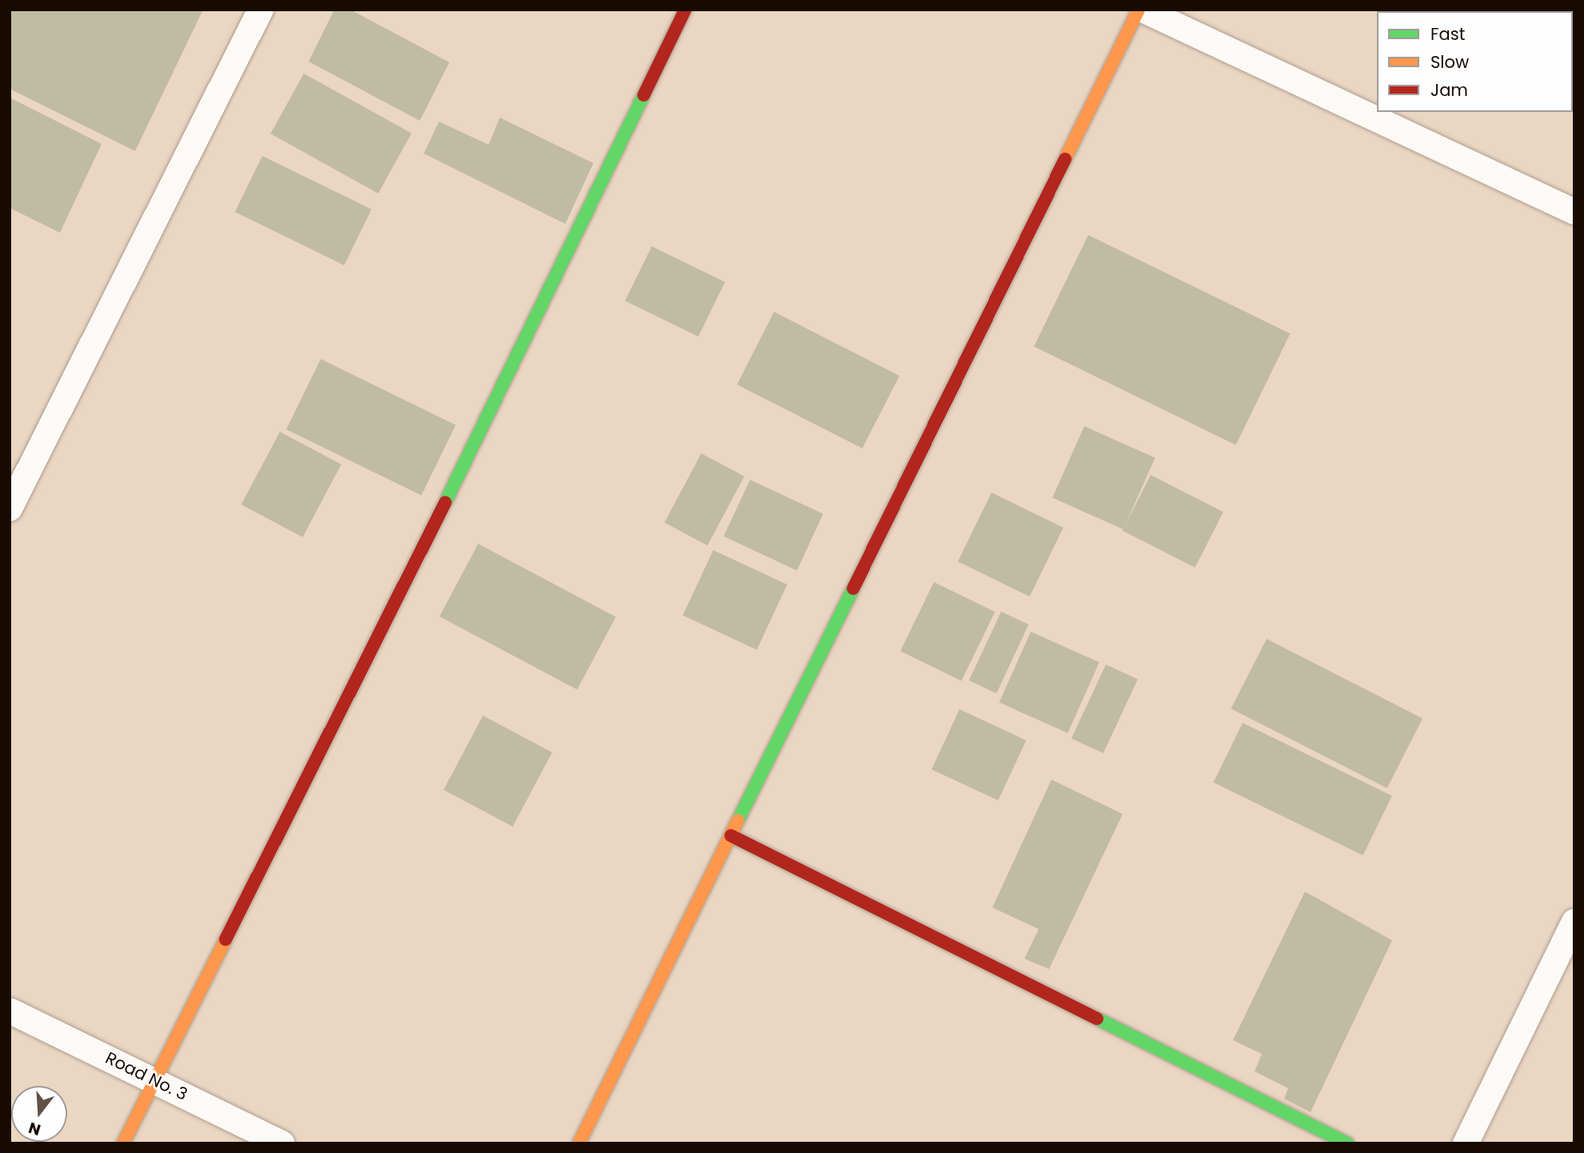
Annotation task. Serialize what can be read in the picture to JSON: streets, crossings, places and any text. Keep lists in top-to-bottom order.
{
  "streets": {
    "street": ["Road No. 3"]
  },
  "legend": ["Fast", "Slow", "Jam"],
  "north": "bottom"
}
